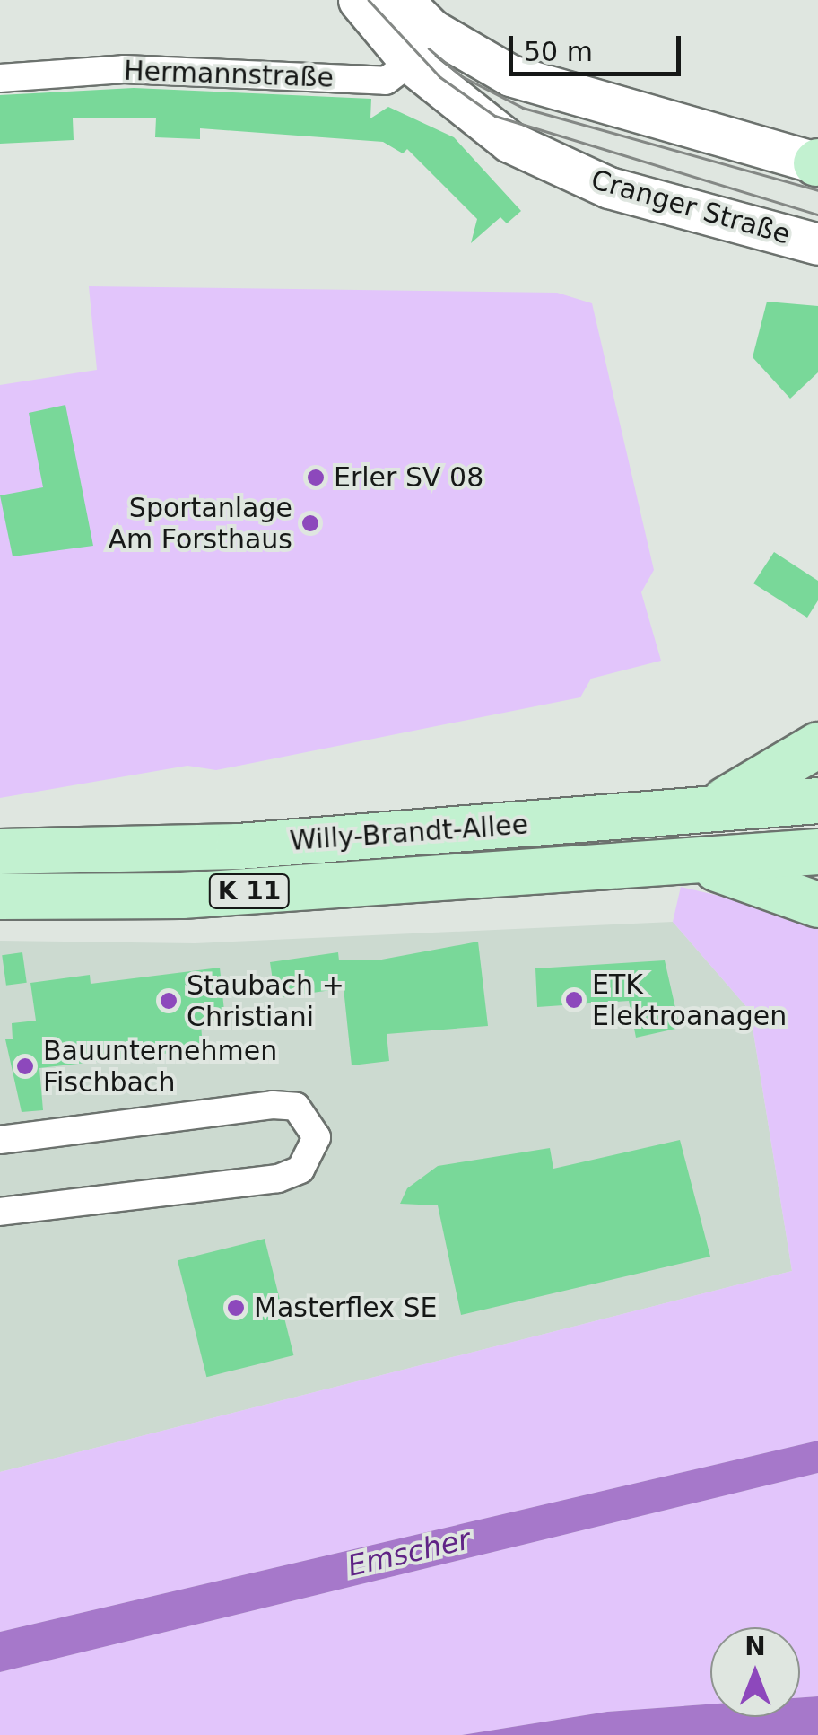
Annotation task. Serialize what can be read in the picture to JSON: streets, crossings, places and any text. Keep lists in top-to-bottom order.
{
  "streets": {
    "main road": ["Cranger Straße", "Willy-Brandt-Allee", "K 11"],
    "street": ["Hermannstraße"]
  },
  "crossings": [
    ["Hermannstraße", "Cranger Straße"]
  ],
  "water": ["Emscher"],
  "places": [
    "Erler SV 08",
    "Sportanlage Am Forsthaus",
    "ETK Elektroanagen",
    "Staubach + Christiani",
    "Bauunternehmen Fischbach",
    "Masterflex SE"
  ],
  "scale_bar": "50 m",
  "north": "top"
}
